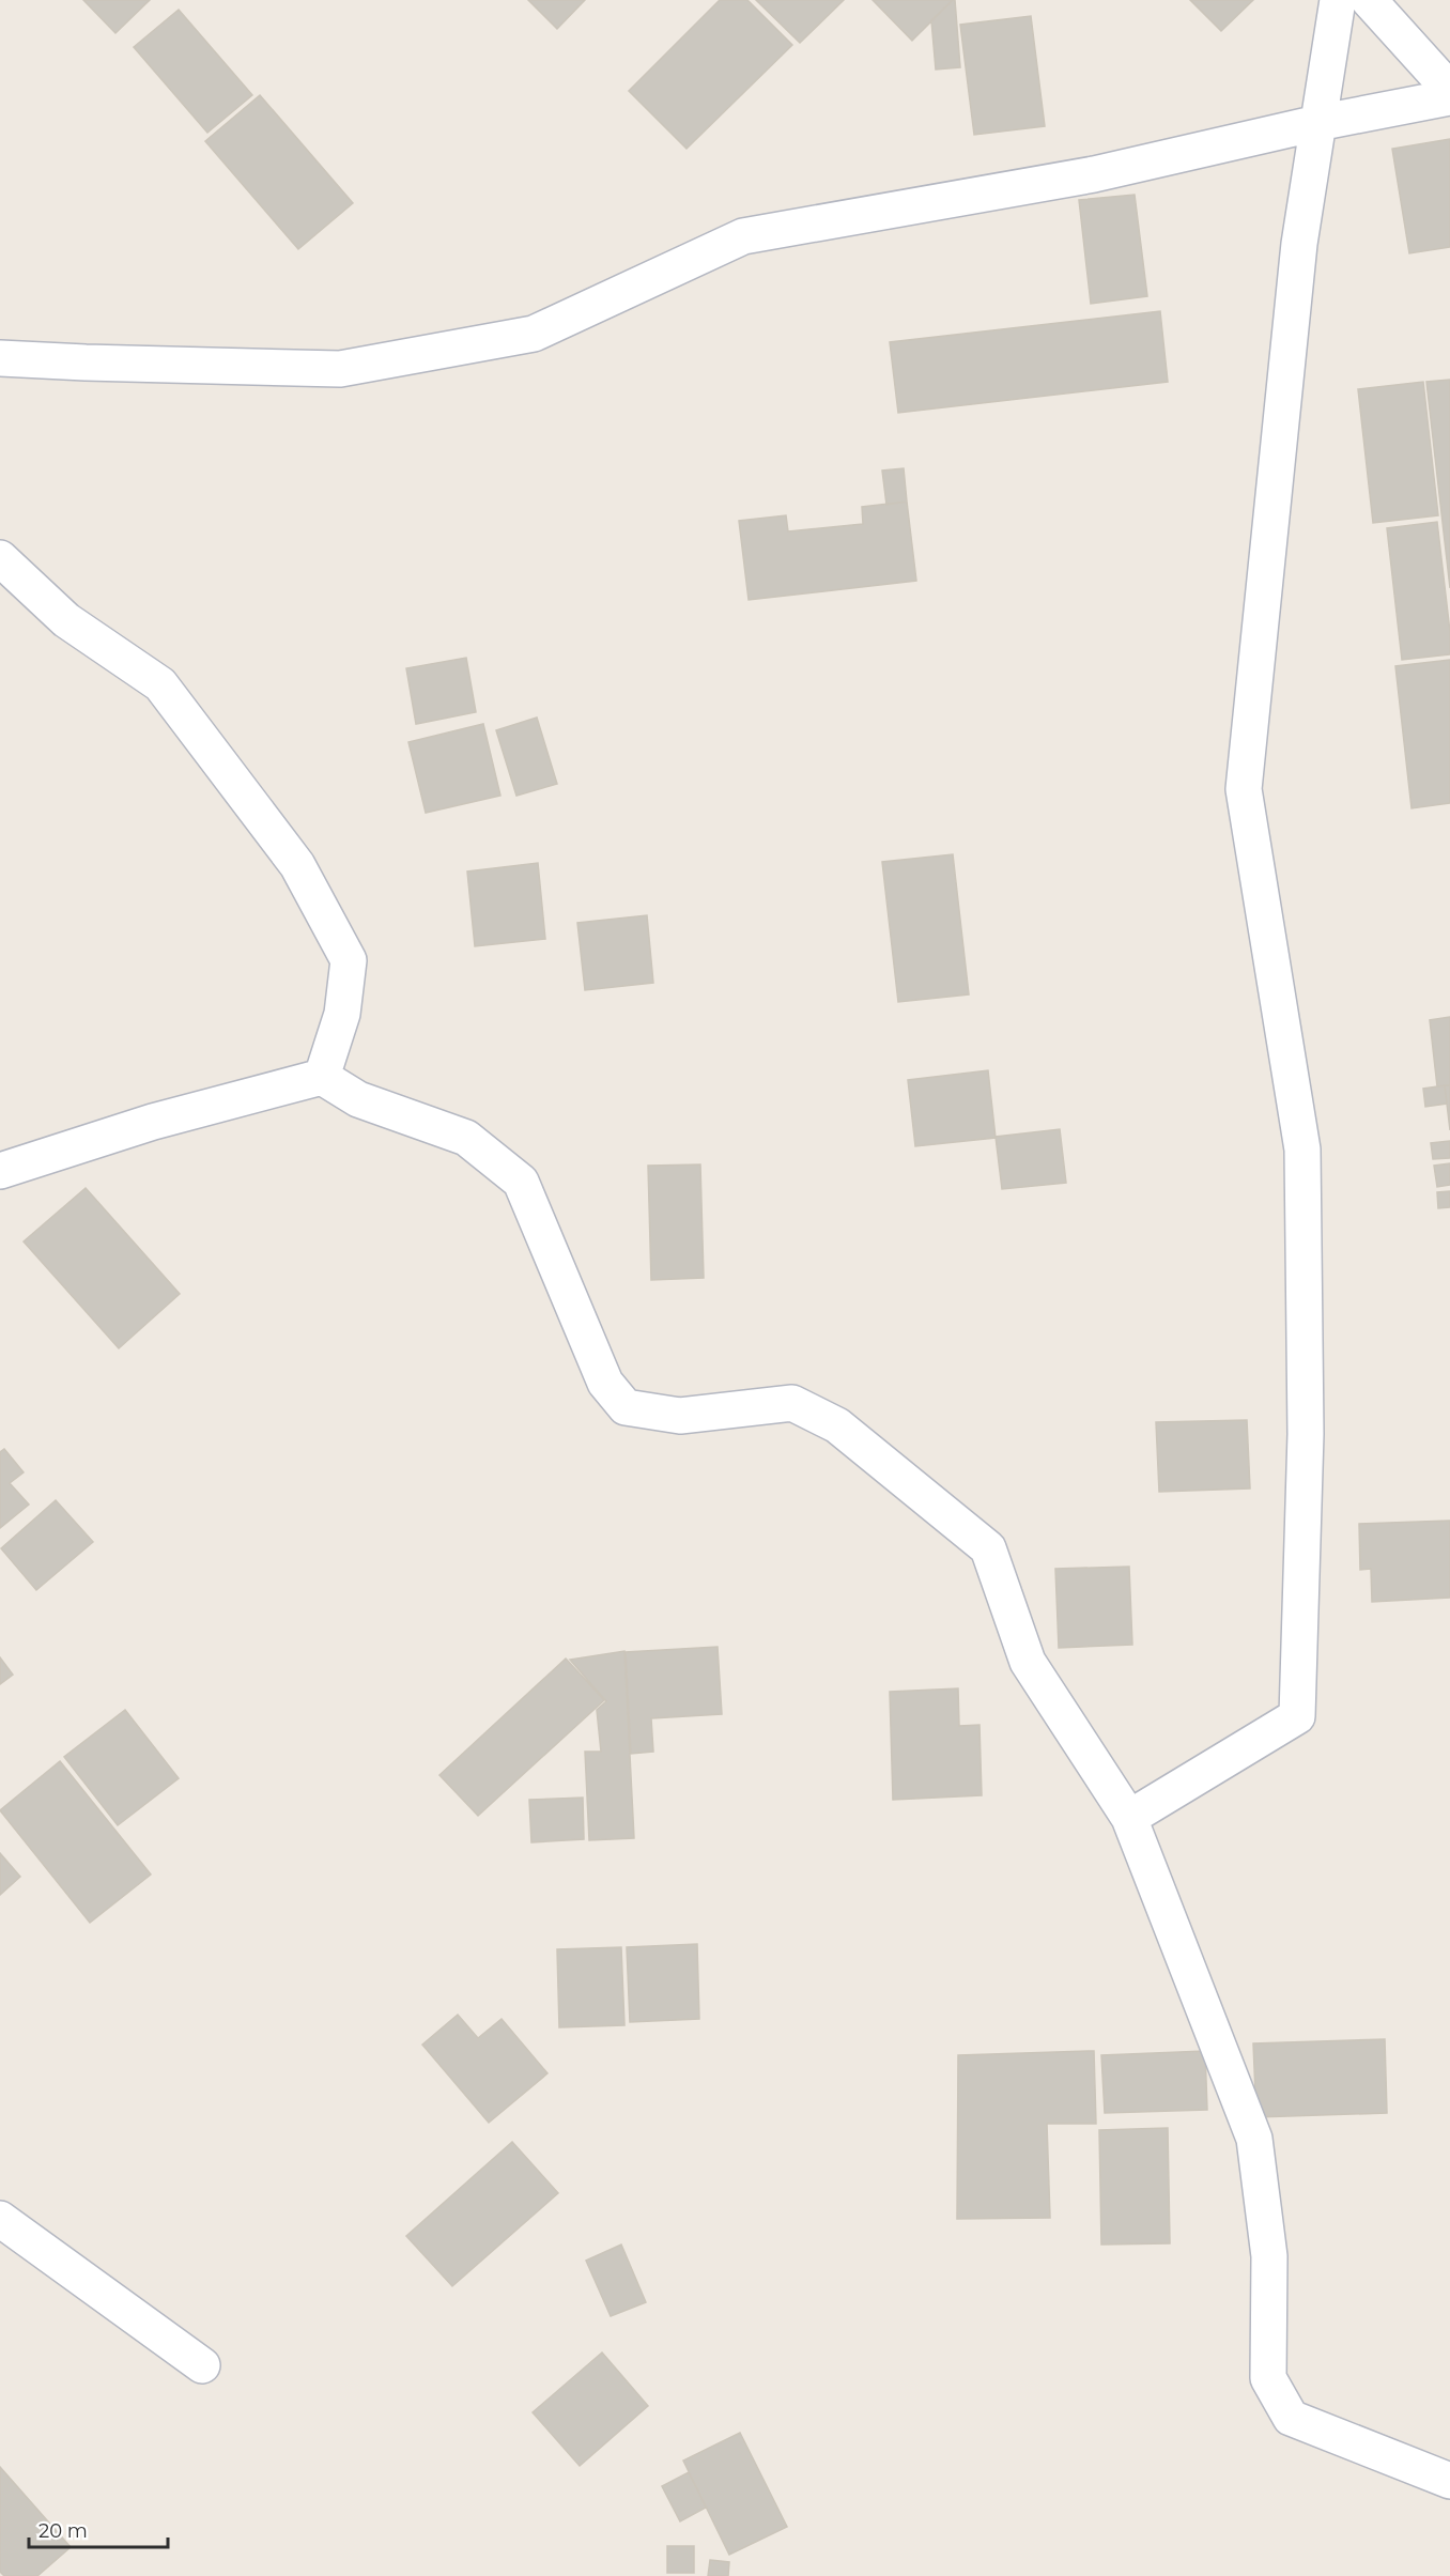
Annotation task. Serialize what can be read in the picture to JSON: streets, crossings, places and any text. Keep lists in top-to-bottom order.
{
  "scale_bar": "20 m"
}
